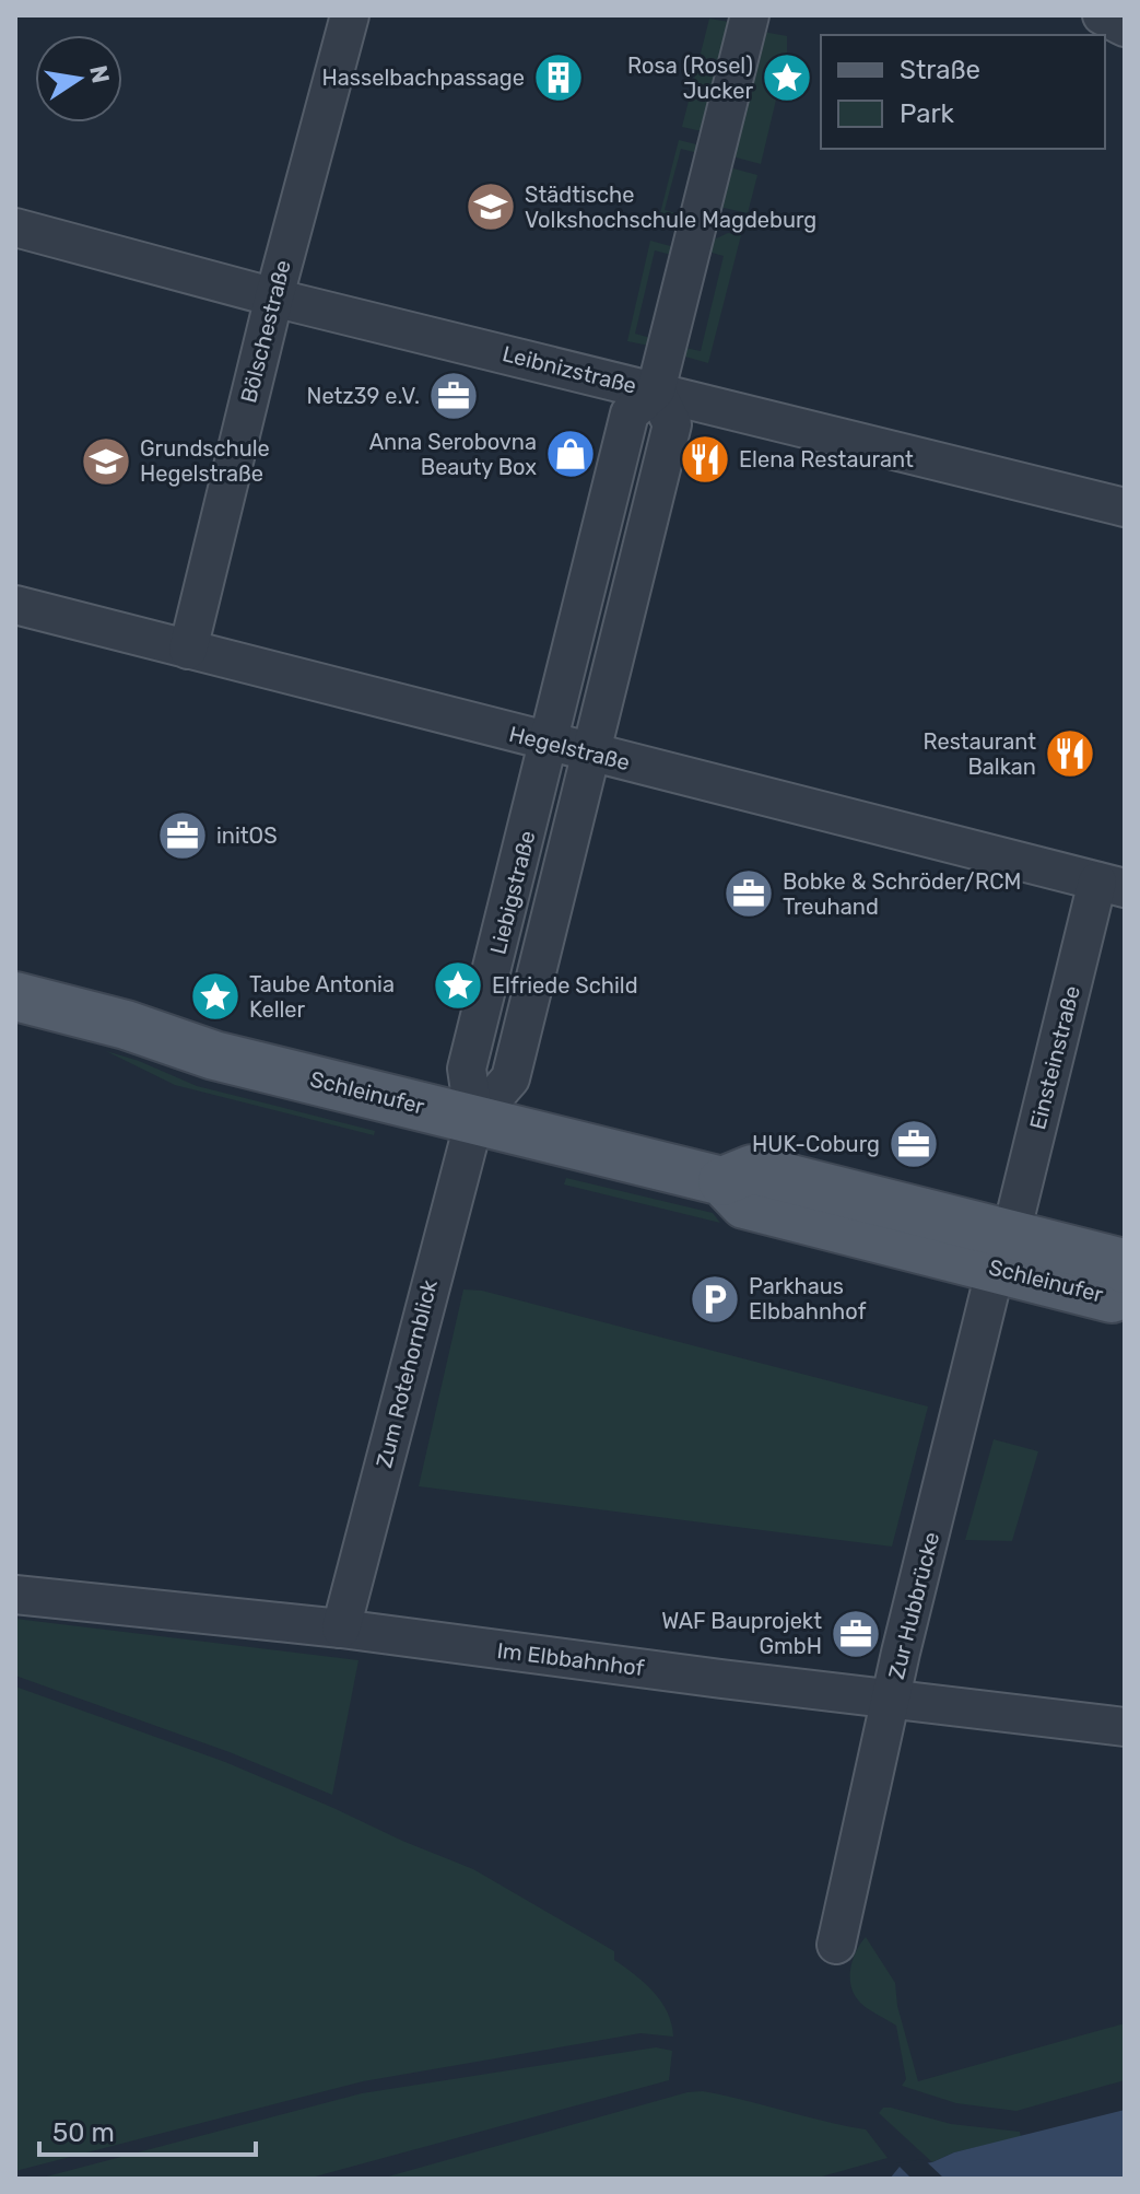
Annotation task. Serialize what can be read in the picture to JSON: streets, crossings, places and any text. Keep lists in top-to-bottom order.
{
  "streets": {
    "main road": ["Schleinufer"],
    "street": [
      "Bölschestraße",
      "Leibnizstraße",
      "Hegelstraße",
      "Liebigstraße",
      "Einsteinstraße",
      "Zum Rotehornblick",
      "Zur Hubbrücke",
      "Im Elbbahnhof"
    ]
  },
  "crossings": [
    ["Bölschestraße", "Leibnizstraße"],
    ["Bölschestraße", "Hegelstraße"],
    ["Leibnizstraße", "Liebigstraße"],
    ["Hegelstraße", "Liebigstraße"],
    ["Hegelstraße", "Einsteinstraße"],
    ["Liebigstraße", "Schleinufer"],
    ["Liebigstraße", "Zum Rotehornblick"],
    ["Einsteinstraße", "Schleinufer"],
    ["Einsteinstraße", "Zur Hubbrücke"],
    ["Schleinufer", "Zum Rotehornblick"],
    ["Schleinufer", "Zur Hubbrücke"],
    ["Zum Rotehornblick", "Im Elbbahnhof"],
    ["Zur Hubbrücke", "Im Elbbahnhof"]
  ],
  "places": {
    "building": ["Hasselbachpassage"],
    "place": ["Rosa (Rosel) Jucker", "Elfriede Schild", "Taube Antonia Keller"],
    "school or university": ["Städtische Volkshochschule Magdeburg", "Grundschule Hegelstraße"],
    "office": [
      "Netz39 e.V.",
      "initOS",
      "Bobke & Schröder/RCM Treuhand",
      "HUK-Coburg",
      "WAF Bauprojekt GmbH"
    ],
    "shop": ["Anna Serobovna Beauty Box"],
    "restaurant": ["Elena Restaurant", "Restaurant Balkan"],
    "parking": ["Parkhaus Elbbahnhof"]
  },
  "legend": ["Straße", "Park"],
  "scale_bar": "50 m",
  "north": "right"
}
